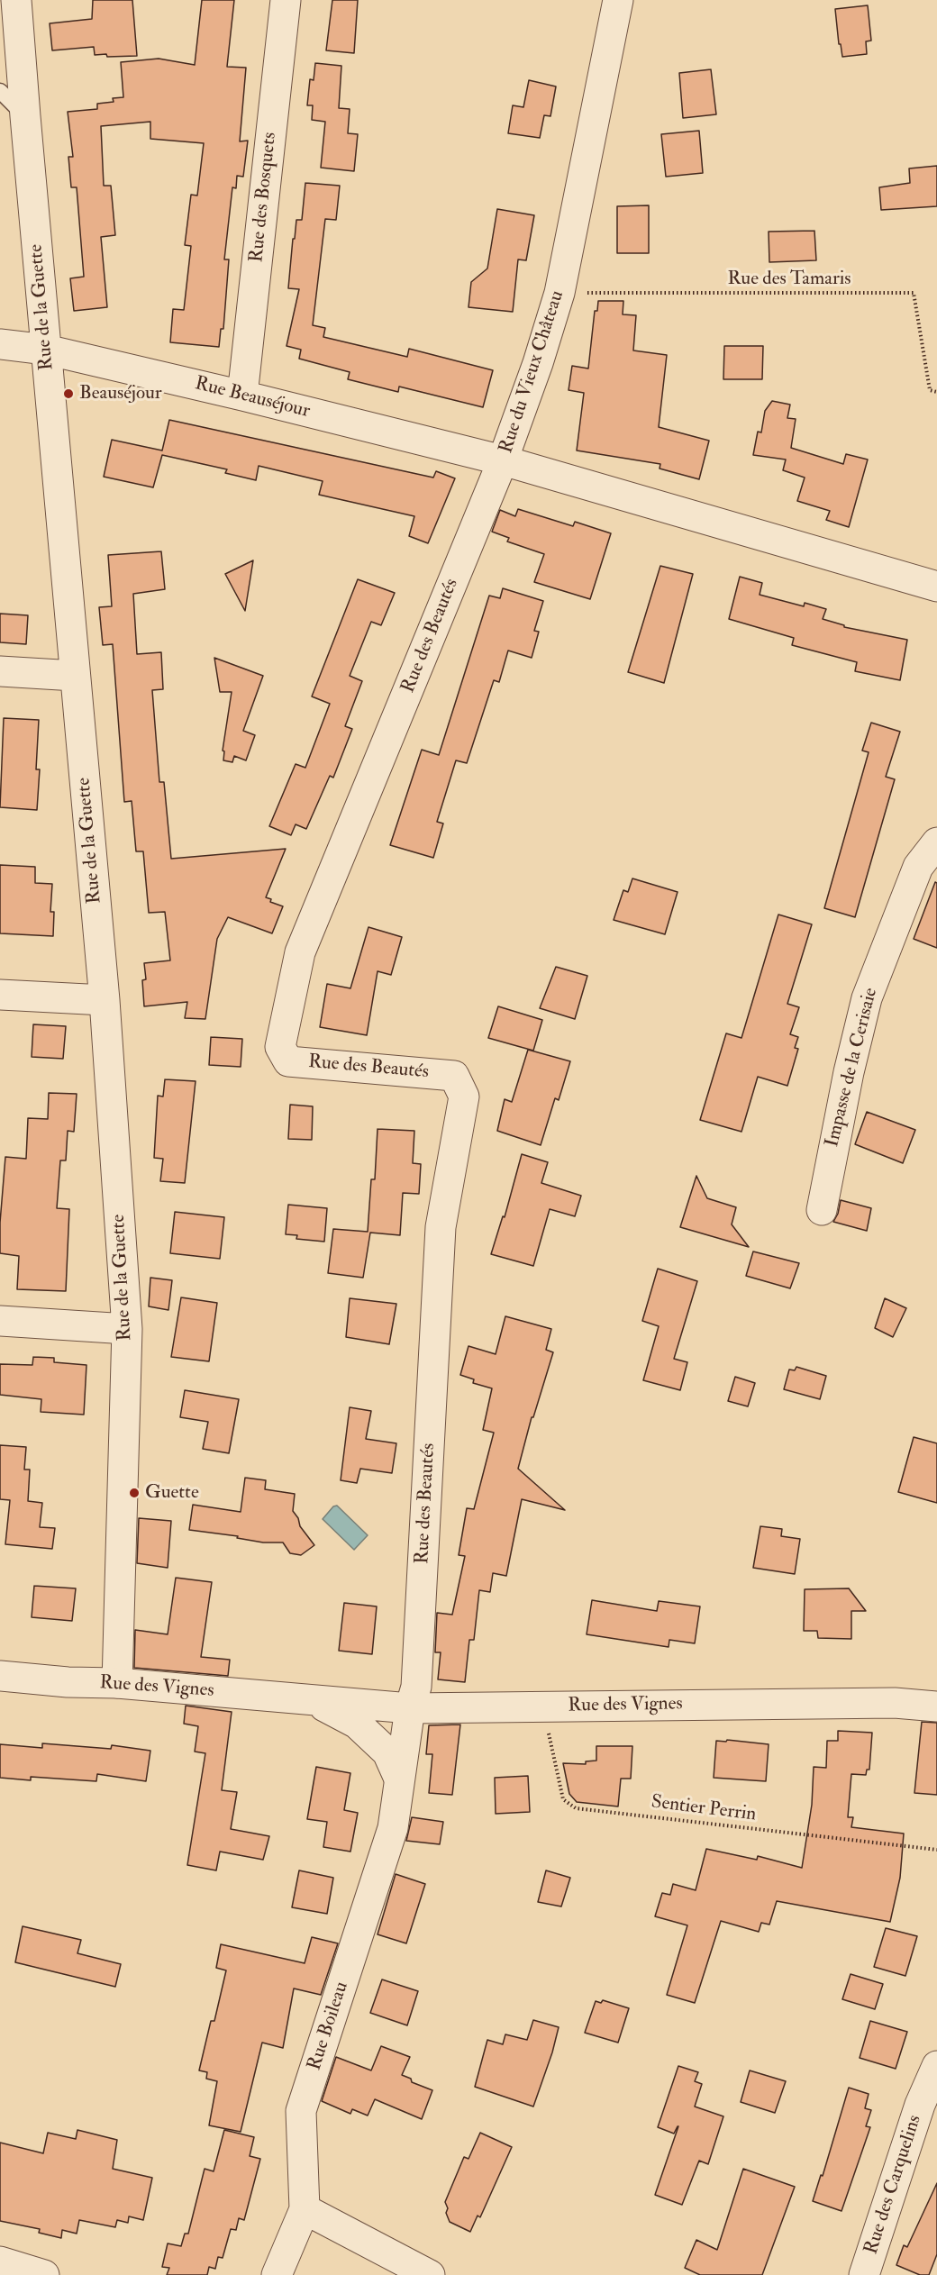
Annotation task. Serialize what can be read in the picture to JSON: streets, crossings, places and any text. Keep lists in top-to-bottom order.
{
  "streets": {
    "street": [
      "Rue des Bosquets",
      "Rue de la Guette",
      "Rue du Vieux Château",
      "Rue Beauséjour",
      "Rue des Beautés",
      "Impasse de la Cerisaie",
      "Rue des Vignes",
      "Rue Boileau",
      "Rue des Carquelins"
    ],
    "path": ["Rue des Tamaris", "Sentier Perrin"]
  },
  "crossings": [
    ["Rue des Bosquets", "Rue Beauséjour"],
    ["Rue des Tamaris", "Rue du Vieux Château"],
    ["Rue de la Guette", "Rue Beauséjour"],
    ["Rue de la Guette", "Rue des Vignes"],
    ["Rue du Vieux Château", "Rue Beauséjour"],
    ["Rue du Vieux Château", "Rue des Beautés"],
    ["Rue Beauséjour", "Rue des Beautés"],
    ["Rue des Beautés", "Rue des Vignes"],
    ["Rue des Beautés", "Rue Boileau"],
    ["Rue des Vignes", "Sentier Perrin"],
    ["Rue des Vignes", "Rue Boileau"]
  ],
  "places": ["Beauséjour", "Guette"]
}
